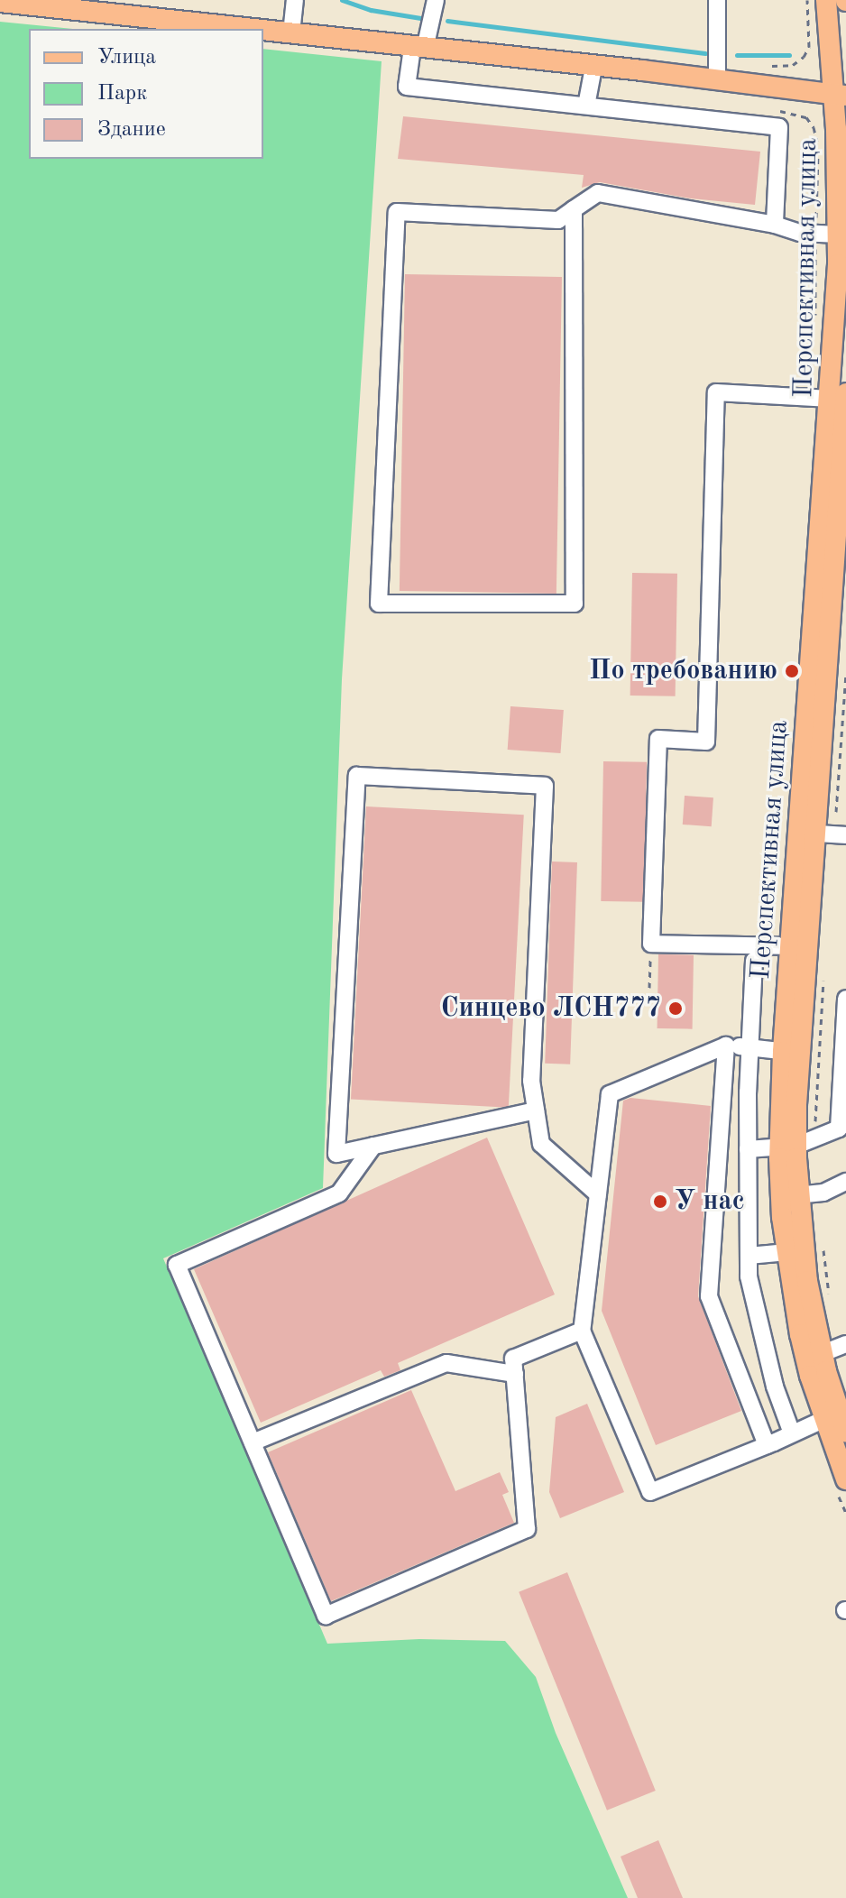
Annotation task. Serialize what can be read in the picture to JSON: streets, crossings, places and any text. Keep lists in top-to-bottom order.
{
  "streets": {
    "main road": ["Перспективная улица"]
  },
  "places": ["По требованию", "Синцево ЛСН777", "У нас"],
  "legend": ["Улица", "Парк", "Здание"]
}
